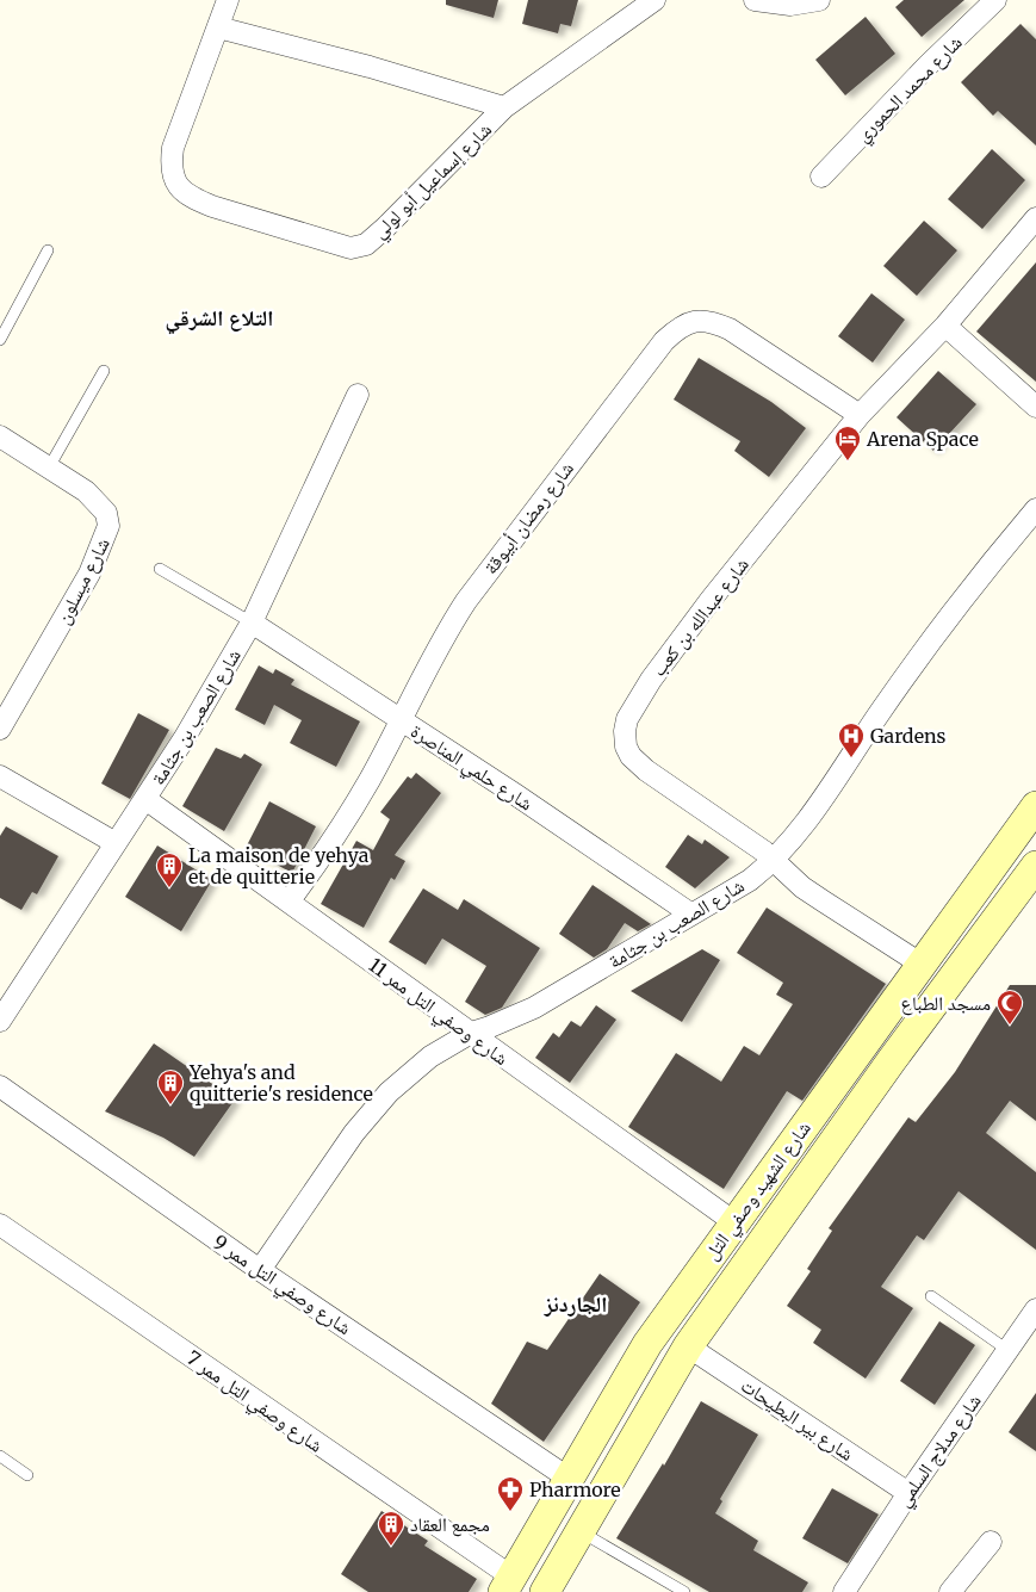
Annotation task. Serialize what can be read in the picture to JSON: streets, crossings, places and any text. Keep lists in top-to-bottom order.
{
  "streets": {
    "main road": ["شارع الشهيد وصفي التل"],
    "street": [
      "شارع محمد الحموري",
      "شارع إسماعيل أبو لولي",
      "شارع رمضان أبيوقة",
      "شارع ميسلون",
      "شارع عبدالله بن كعب",
      "شارع الصعب بن جثامة",
      "شارع حلمي المناصرة",
      "شارع وصفي التل ممر 11",
      "شارع وصفي التل ممر 9",
      "شارع وصفي التل ممر 7",
      "شارع بير البطيحات",
      "شارع مدلاج السلمي"
    ]
  },
  "crossings": [
    ["شارع رمضان أبيوقة", "شارع عبدالله بن كعب"],
    ["شارع رمضان أبيوقة", "شارع حلمي المناصرة"],
    ["شارع رمضان أبيوقة", "شارع وصفي التل ممر 11"],
    ["شارع عبدالله بن كعب", "شارع الصعب بن جثامة"],
    ["شارع عبدالله بن كعب", "شارع الشهيد وصفي التل"],
    ["شارع الصعب بن جثامة", "شارع حلمي المناصرة"],
    ["شارع الصعب بن جثامة", "شارع وصفي التل ممر 11"],
    ["شارع الصعب بن جثامة", "شارع وصفي التل ممر 9"],
    ["شارع وصفي التل ممر 11", "شارع الشهيد وصفي التل"],
    ["شارع الشهيد وصفي التل", "شارع وصفي التل ممر 9"],
    ["شارع الشهيد وصفي التل", "شارع وصفي التل ممر 7"],
    ["شارع الشهيد وصفي التل", "شارع بير البطيحات"],
    ["شارع بير البطيحات", "شارع مدلاج السلمي"]
  ],
  "districts": ["التلاع الشرقي", "الجاردنز"],
  "places": {
    "hotel": ["Arena Space"],
    "hospital": ["Gardens"],
    "building": ["La maison de yehya et de quitterie", "Yehya's and quitterie's residence", "مجمع العقاد"],
    "mosque": ["مسجد الطباع"],
    "pharmacy": ["Pharmore"]
  }
}
